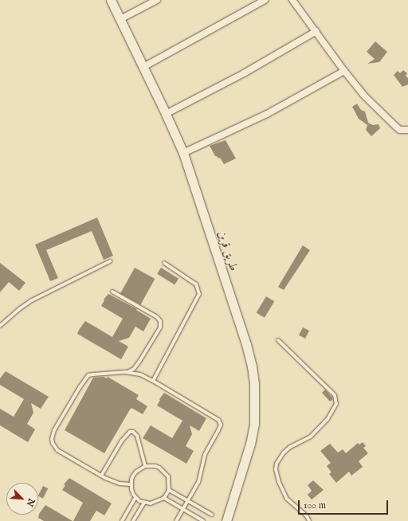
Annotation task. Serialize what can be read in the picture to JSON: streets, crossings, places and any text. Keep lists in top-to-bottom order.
{
  "streets": {
    "street": ["طريق قرين"]
  },
  "scale_bar": "100 m",
  "north": "bottom right"
}
